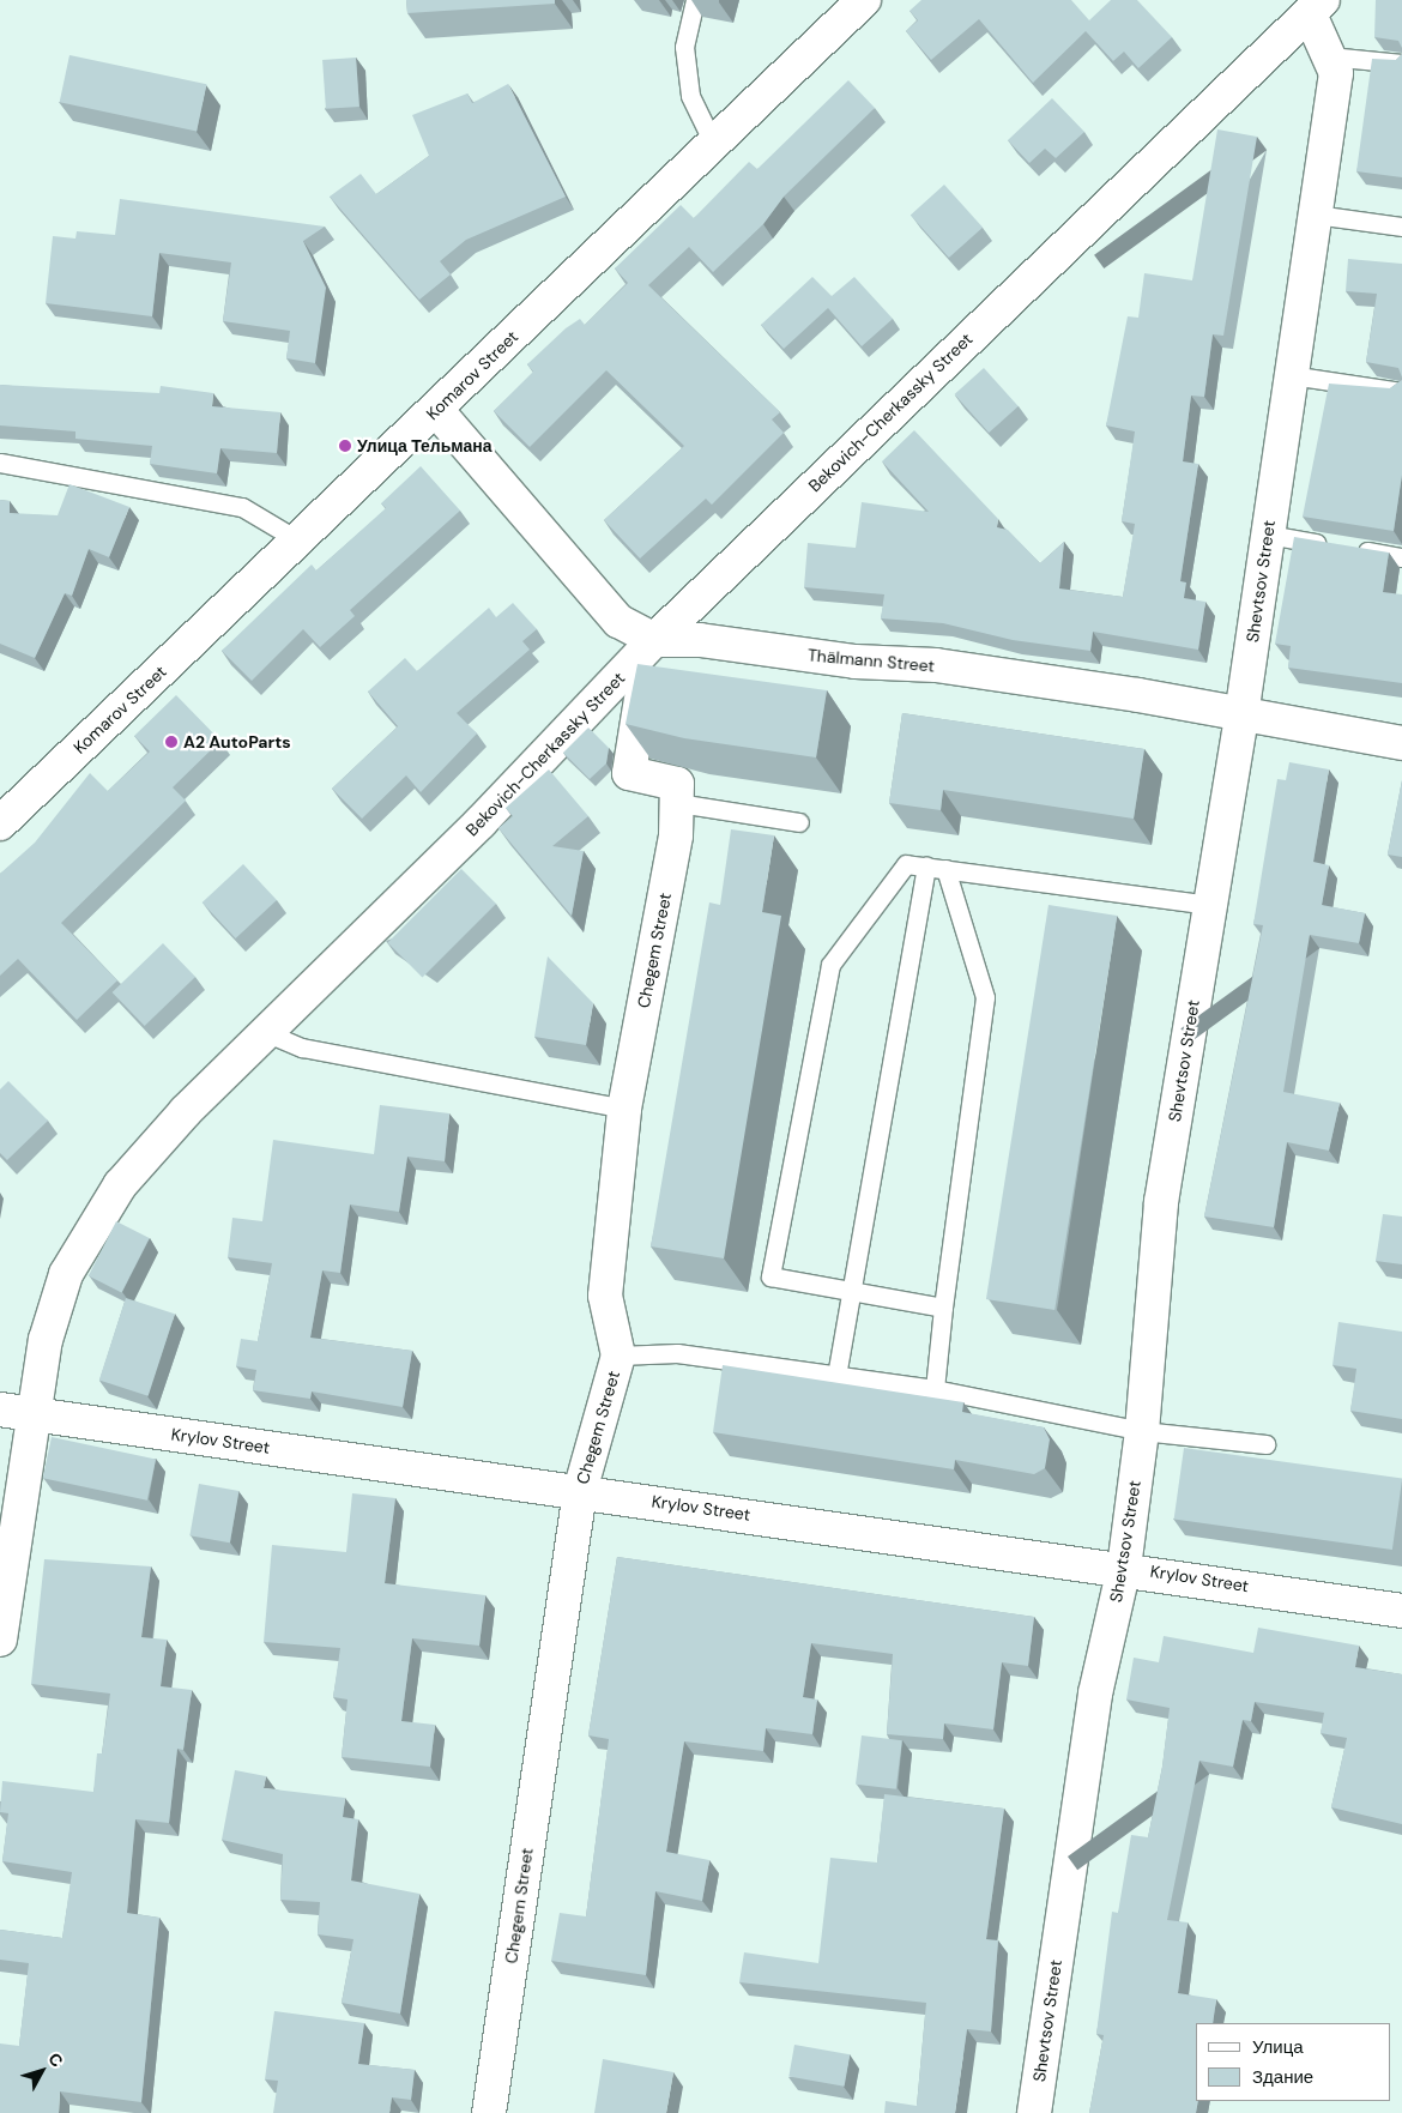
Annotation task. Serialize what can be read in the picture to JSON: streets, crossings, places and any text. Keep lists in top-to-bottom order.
{
  "streets": {
    "street": [
      "Komarov Street",
      "Bekovich-Cherkassky Street",
      "Shevtsov Street",
      "Thälmann Street",
      "Chegem Street",
      "Krylov Street"
    ]
  },
  "crossings": [
    ["Komarov Street", "Thälmann Street"],
    ["Bekovich-Cherkassky Street", "Shevtsov Street"],
    ["Bekovich-Cherkassky Street", "Thälmann Street"],
    ["Bekovich-Cherkassky Street", "Krylov Street"],
    ["Shevtsov Street", "Thälmann Street"],
    ["Shevtsov Street", "Krylov Street"],
    ["Chegem Street", "Krylov Street"]
  ],
  "places": ["Улица Тельмана", "A2 AutoParts"],
  "legend": ["Улица", "Здание"],
  "north": "top right"
}
